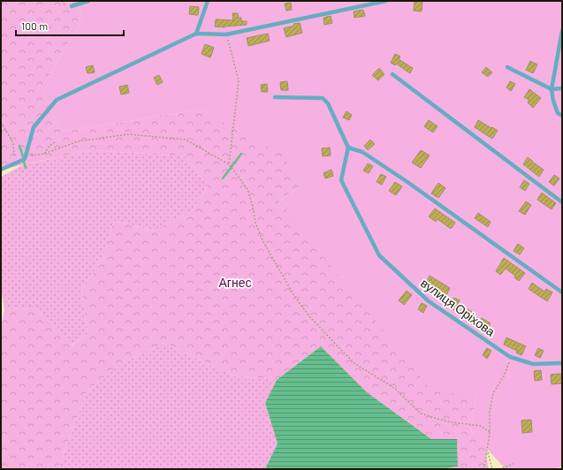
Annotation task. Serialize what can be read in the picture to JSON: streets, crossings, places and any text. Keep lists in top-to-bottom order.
{
  "streets": {
    "lane": ["вулиця Оріхова"]
  },
  "parks": ["Агнес"],
  "scale_bar": "100 m"
}
